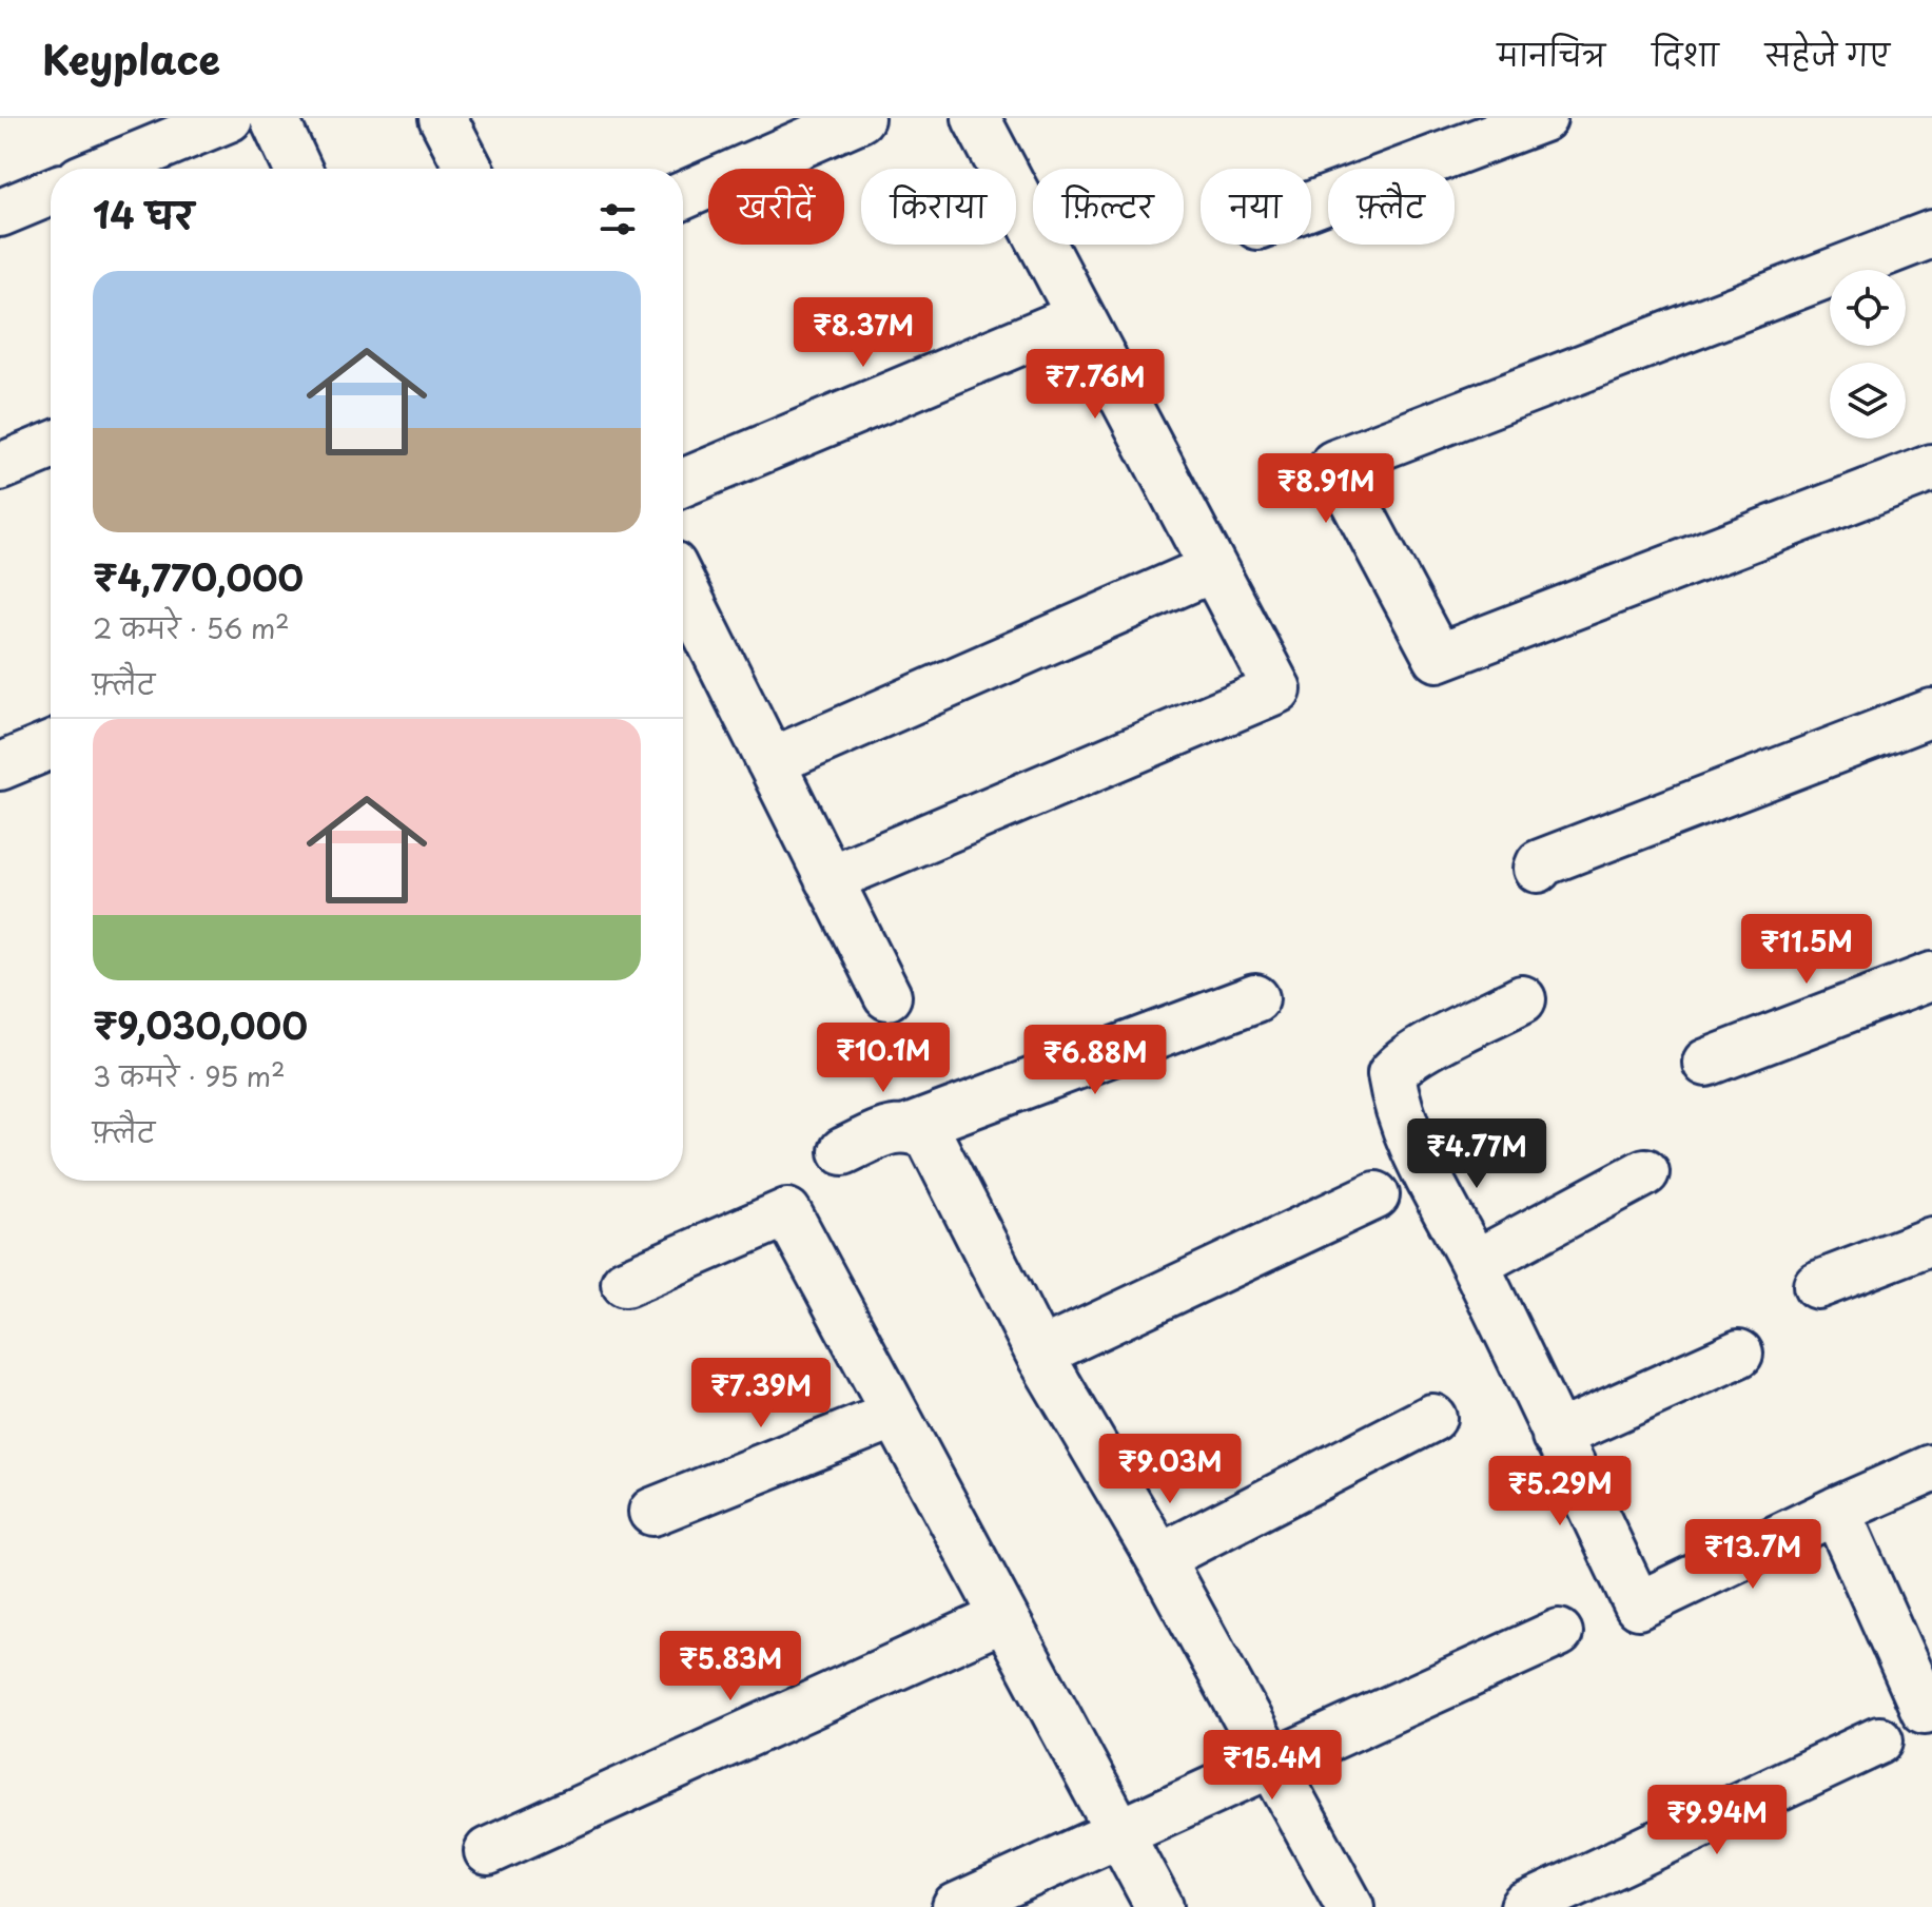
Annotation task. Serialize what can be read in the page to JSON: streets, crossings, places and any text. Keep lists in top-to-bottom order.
{
  "page": {
    "header": "Keyplace",
    "nav": ["मानचित्र", "दिशा", "सहेजे गए"],
    "chip": [
      "खरीदें",
      "किराया",
      "फ़िल्टर",
      "नया",
      "फ़्लैट"
    ],
    "heading": "14 घर",
    "list": [
      {
        "name": "₹4,770,000",
        "note": "2 कमरे · 56 m² · फ़्लैट"
      },
      {
        "name": "₹9,030,000",
        "note": "3 कमरे · 95 m² · फ़्लैट"
      }
    ],
    "price": [
      "₹8.37M",
      "₹7.76M",
      "₹8.91M",
      "₹11.5M",
      "₹10.1M",
      "₹6.88M",
      "₹4.77M",
      "₹7.39M",
      "₹9.03M",
      "₹5.29M",
      "₹13.7M",
      "₹5.83M",
      "₹15.4M",
      "₹9.94M"
    ]
  }
}
